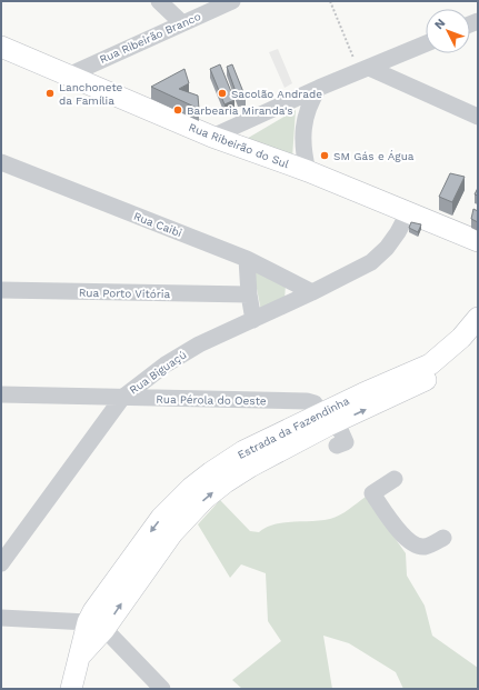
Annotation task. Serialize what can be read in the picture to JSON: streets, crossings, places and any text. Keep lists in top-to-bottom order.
{
  "streets": {
    "main road": ["Rua Ribeirão do Sul", "Estrada da Fazendinha"],
    "street": [
      "Rua Ribeirão Branco",
      "Rua Caibi",
      "Rua Porto Vitória",
      "Rua Biguaçú",
      "Rua Pérola do Oeste"
    ]
  },
  "crossings": [
    ["Rua Ribeirão Branco", "Rua Ribeirão do Sul"],
    ["Rua Ribeirão do Sul", "Rua Biguaçú"],
    ["Rua Caibi", "Rua Biguaçú"],
    ["Rua Biguaçú", "Rua Pérola do Oeste"],
    ["Rua Pérola do Oeste", "Estrada da Fazendinha"]
  ],
  "places": [
    "Lanchonete da Família",
    "Sacolão Andrade",
    "Barbearia Miranda's",
    "SM Gás e Água"
  ],
  "north": "top left"
}
